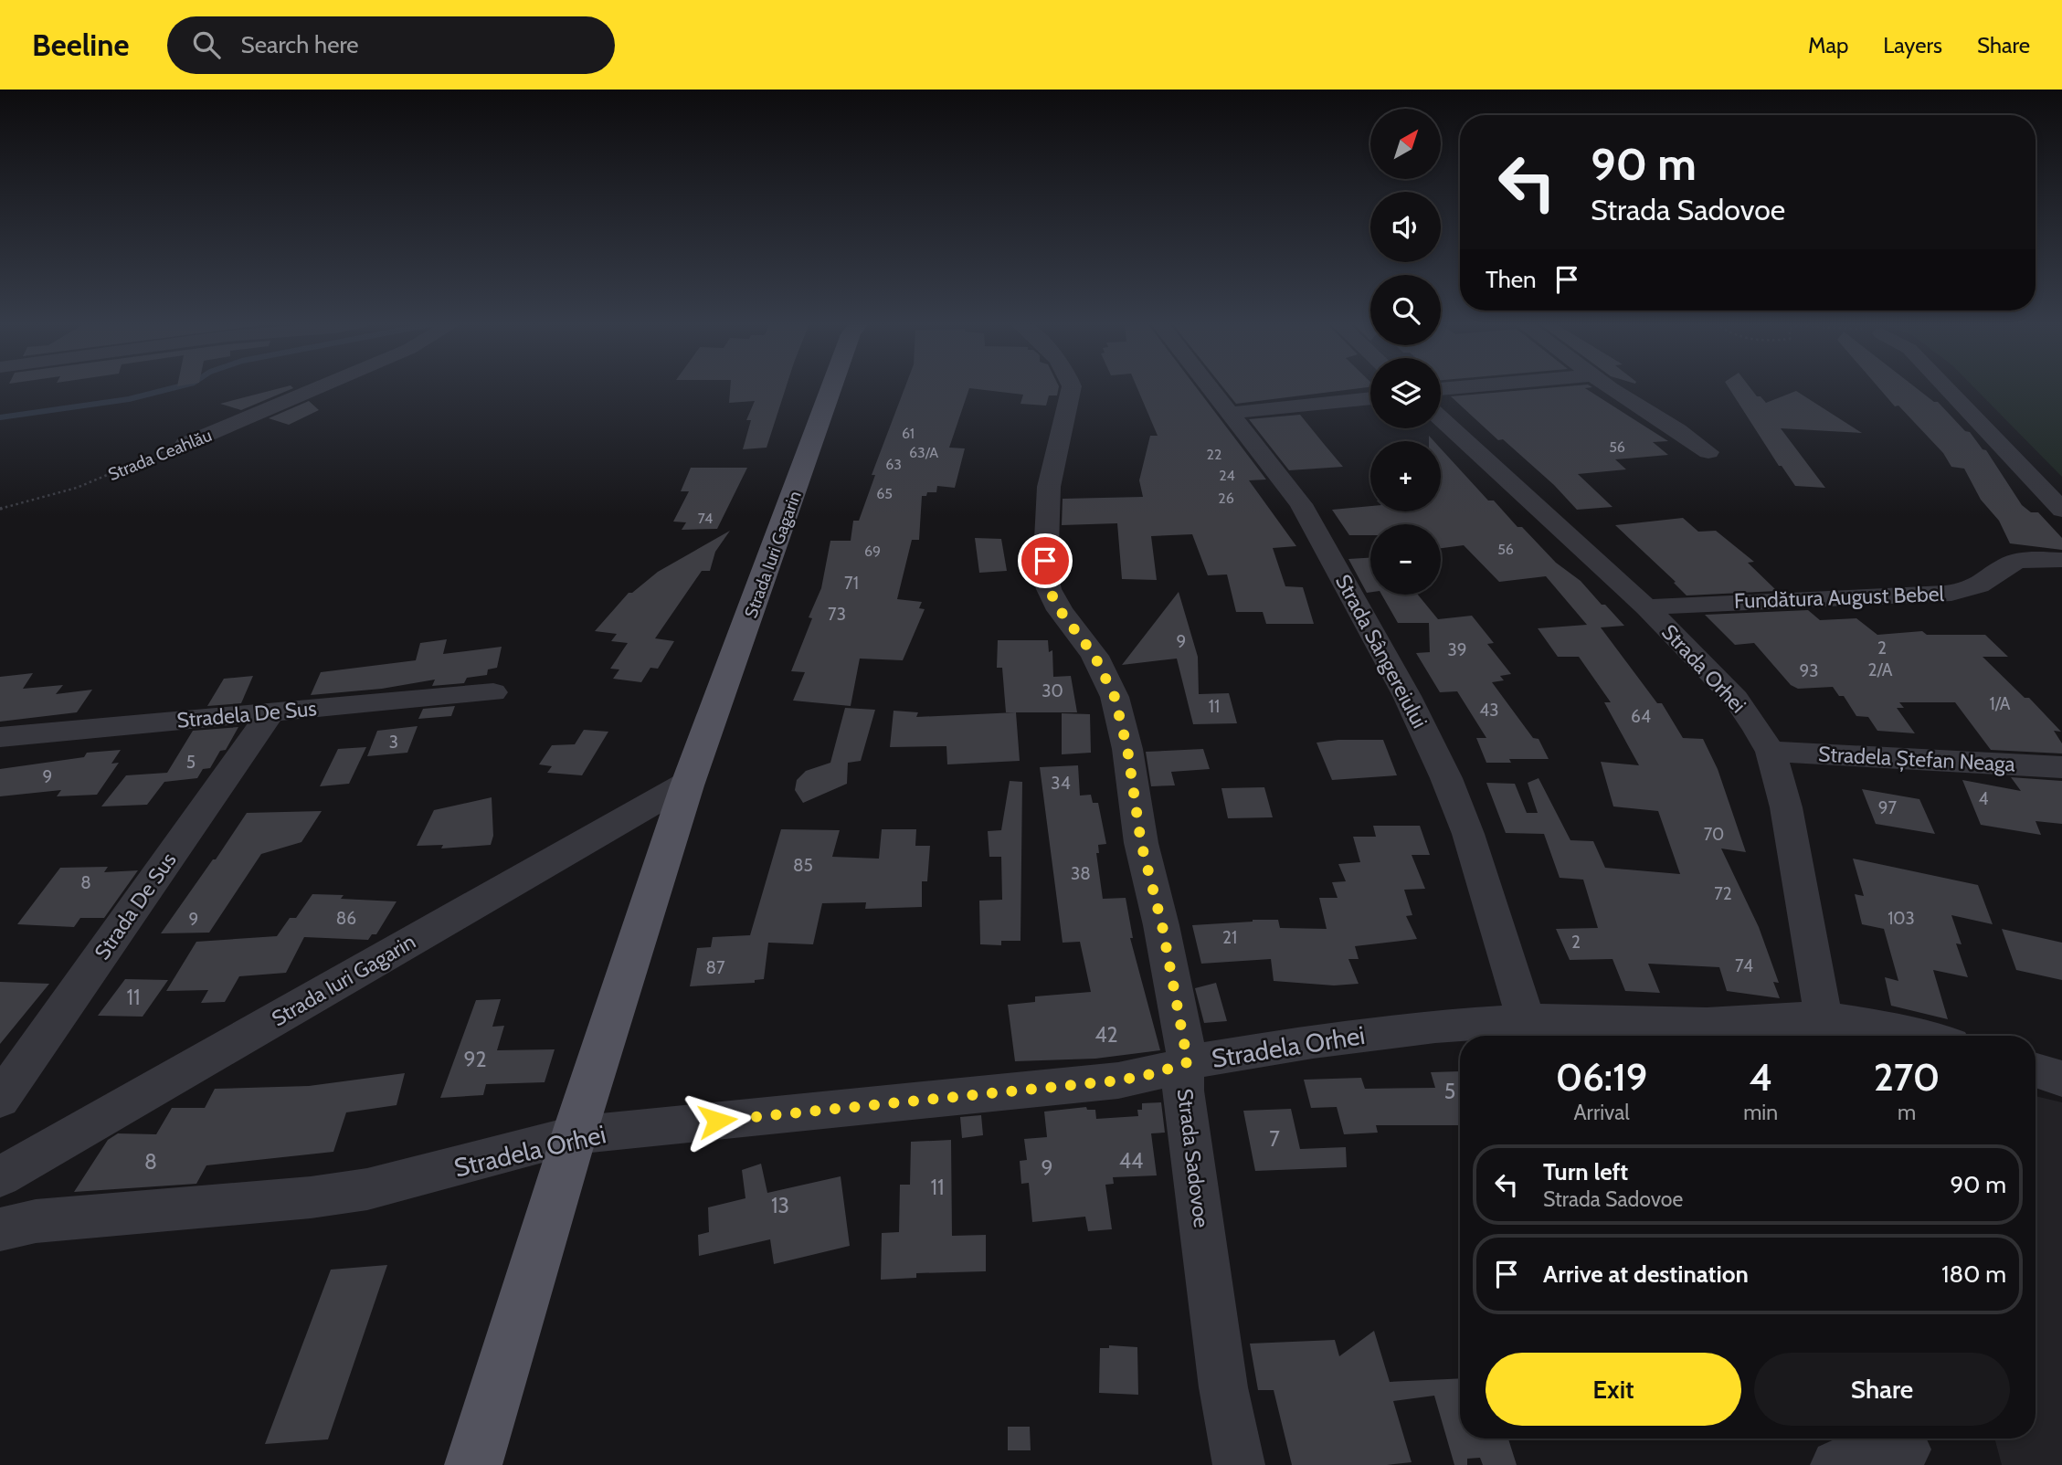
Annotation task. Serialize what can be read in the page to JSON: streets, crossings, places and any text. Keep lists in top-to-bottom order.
{
  "streets": {
    "main road": ["Strada Iuri Gagarin"],
    "street": [
      "Strada Ceahlău",
      "Fundătura August Bebel",
      "Strada Sângereiului",
      "Strada Orhei",
      "Stradela De Sus",
      "Stradela Ștefan Neaga",
      "Strada De Sus",
      "Stradela Orhei",
      "Strada Sadovoe"
    ]
  },
  "crossings": [
    ["Strada Iuri Gagarin", "Stradela Orhei"],
    ["Fundătura August Bebel", "Strada Orhei"],
    ["Strada Sângereiului", "Stradela Orhei"],
    ["Strada Orhei", "Stradela Ștefan Neaga"],
    ["Strada Orhei", "Stradela Orhei"],
    ["Stradela De Sus", "Strada De Sus"],
    ["Stradela Orhei", "Strada Sadovoe"]
  ],
  "house_numbers": [
    "61",
    "56",
    "63/A",
    "22",
    "63",
    "24",
    "65",
    "26",
    "74",
    "56",
    "69",
    "71",
    "73",
    "9",
    "2",
    "39",
    "2/A",
    "93",
    "30",
    "1/A",
    "11",
    "43",
    "64",
    "3",
    "5",
    "9",
    "34",
    "4",
    "97",
    "70",
    "85",
    "38",
    "8",
    "72",
    "86",
    "103",
    "9",
    "21",
    "2",
    "74",
    "87",
    "11",
    "42",
    "92",
    "5",
    "7",
    "44",
    "8",
    "9",
    "11",
    "13"
  ],
  "north": "top right",
  "page": {
    "header": "Beeline",
    "search": "Search here",
    "nav": ["Map", "Layers", "Share"],
    "map_buttons": ["+", "−"],
    "turn": ["90 m", "Strada Sadovoe"],
    "then": "Then",
    "eta": [
      "06:19",
      "Arrival",
      "4",
      "min",
      "270",
      "m"
    ],
    "list": [
      {
        "name": "Turn left",
        "note": "Strada Sadovoe",
        "value": "90 m"
      },
      {
        "name": "Arrive at destination",
        "value": "180 m"
      }
    ],
    "buttons": ["Exit", "Share"]
  }
}
